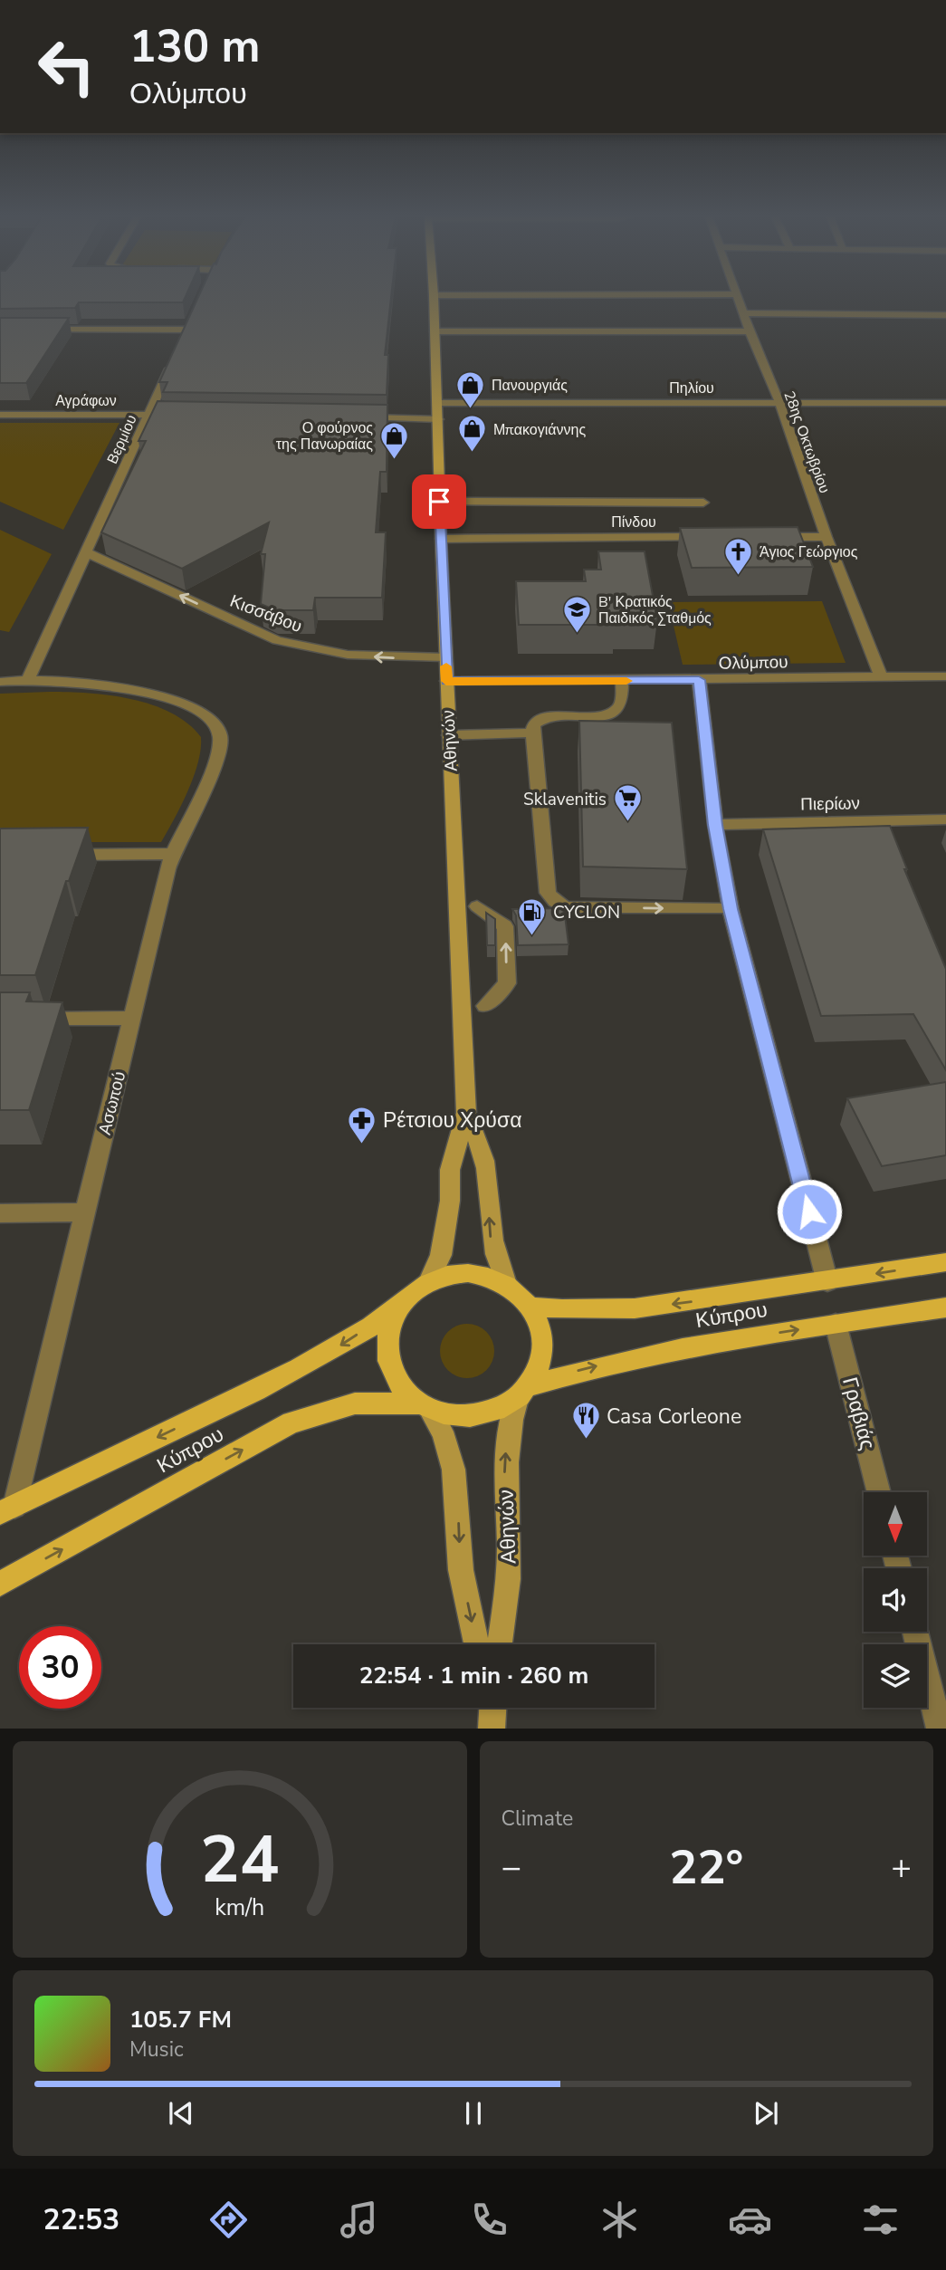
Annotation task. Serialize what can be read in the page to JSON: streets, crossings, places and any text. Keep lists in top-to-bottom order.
{
  "streets": {
    "main road": ["Αθηνών", "Κύπρου"],
    "street": [
      "Πηλίου",
      "Αγράφων",
      "Βερμίου",
      "28ης Οκτωβρίου",
      "Πίνδου",
      "Κισσάβου",
      "Ολύμπου",
      "Πιερίων",
      "Ασωπού",
      "Γραβιάς"
    ]
  },
  "crossings": [
    ["Πηλίου", "28ης Οκτωβρίου"],
    ["Πηλίου", "Αθηνών"],
    ["Αγράφων", "Βερμίου"],
    ["Βερμίου", "Κισσάβου"],
    ["Βερμίου", "Ασωπού"],
    ["28ης Οκτωβρίου", "Ολύμπου"],
    ["Πίνδου", "Αθηνών"],
    ["Κισσάβου", "Αθηνών"],
    ["Ολύμπου", "Αθηνών"],
    ["Αθηνών", "Κύπρου"],
    ["Ασωπού", "Κύπρου"],
    ["Κύπρου", "Γραβιάς"]
  ],
  "one_way": ["Κισσάβου"],
  "places": {
    "shop": ["Πανουργιάς", "Μπακογιάννης", "Ο φούρνος της Πανωραίας"],
    "church": ["Άγιος Γεώργιος"],
    "school or university": ["B' Κρατικός Παιδικός Σταθμός"],
    "supermarket": ["Sklavenitis"],
    "fuel station": ["CYCLON"],
    "pharmacy": ["Ρέτσιου Χρύσα"],
    "restaurant": ["Casa Corleone"]
  },
  "north": "bottom",
  "page": {
    "turn": ["130 m", "Ολύμπου"],
    "limit": "30",
    "trip": "22:54 · 1 min · 260 m",
    "tile": "Climate",
    "heat": ["−", "22°", "+"],
    "song": ["105.7 FM", "Music"],
    "tabs": "22:53",
    "gauge": ["24", "km/h"]
  }
}
